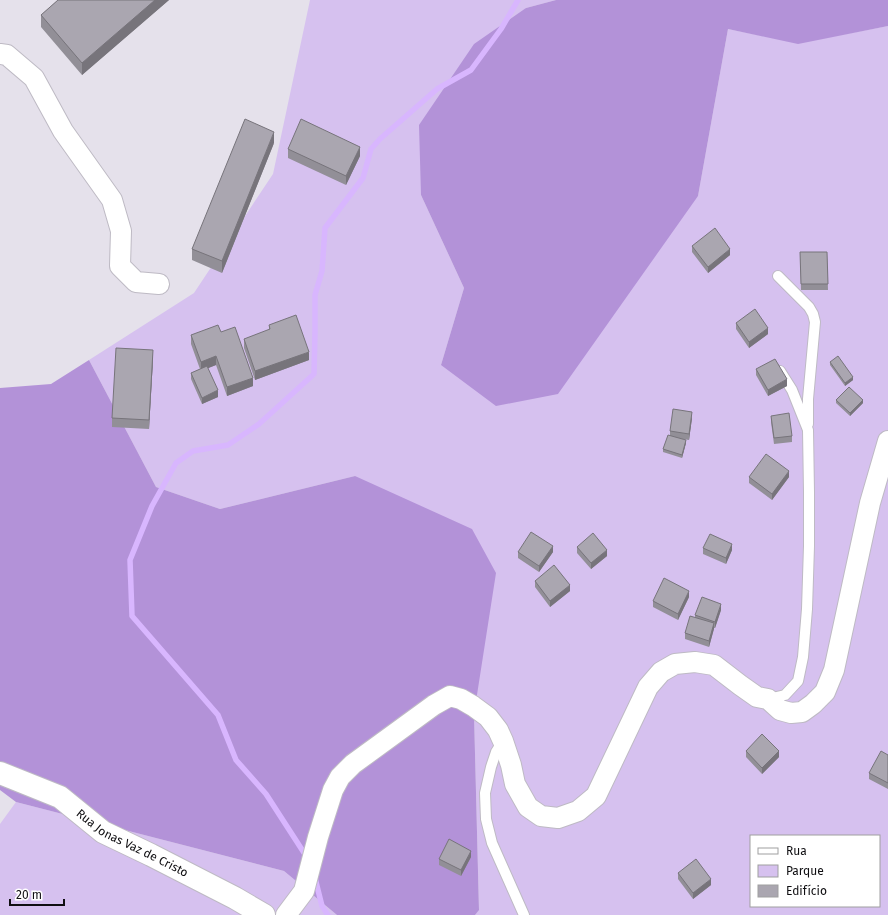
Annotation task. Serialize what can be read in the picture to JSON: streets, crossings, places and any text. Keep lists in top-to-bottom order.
{
  "streets": {
    "street": ["Rua Jonas Vaz de Cristo"]
  },
  "legend": ["Rua", "Parque", "Edifício"],
  "scale_bar": "20 m"
}
